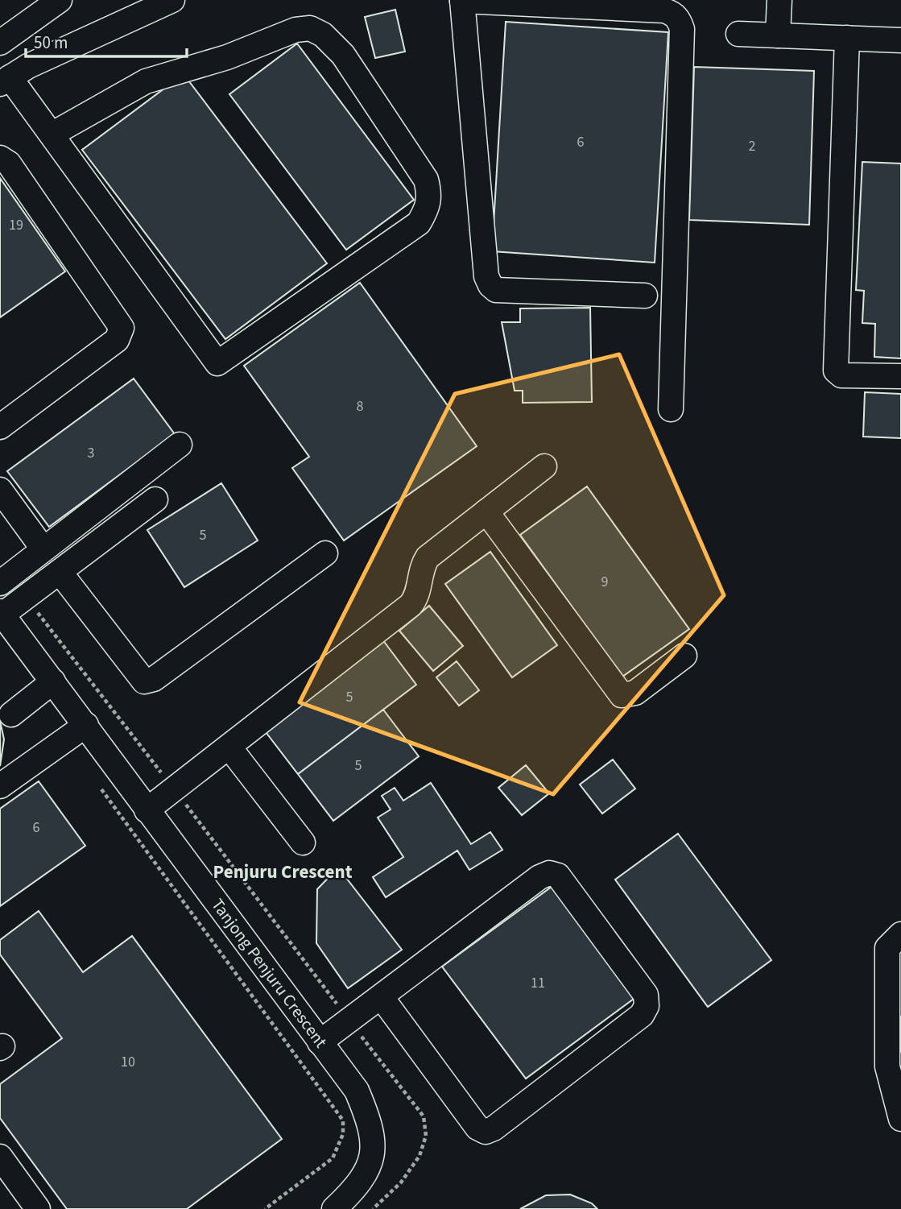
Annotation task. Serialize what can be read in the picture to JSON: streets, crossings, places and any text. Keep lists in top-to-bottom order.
{
  "streets": {
    "street": ["Tanjong Penjuru Crescent"]
  },
  "districts": ["Penjuru Crescent"],
  "house_numbers": [
    "6",
    "2",
    "19",
    "8",
    "3",
    "5",
    "9",
    "5",
    "5",
    "6",
    "11",
    "10"
  ],
  "scale_bar": "50 m"
}
